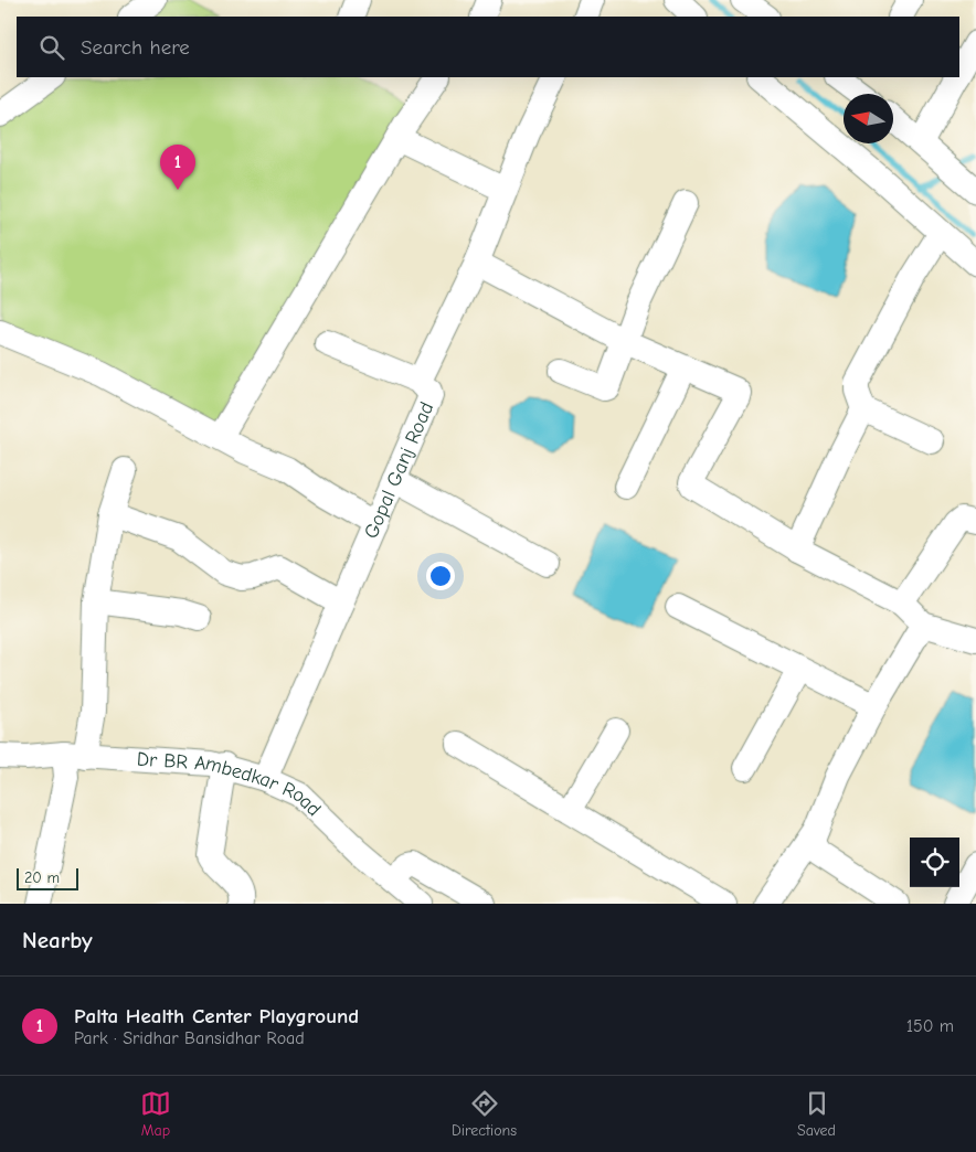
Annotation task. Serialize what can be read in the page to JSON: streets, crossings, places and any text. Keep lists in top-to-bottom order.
{
  "streets": {
    "street": ["Gopal Ganj Road", "Dr BR Ambedkar Road"]
  },
  "crossings": [
    ["Gopal Ganj Road", "Dr BR Ambedkar Road"]
  ],
  "scale_bar": "20 m",
  "north": "left",
  "page": {
    "search": "Search here",
    "pins": "1",
    "scale": "20 m",
    "heading": "Nearby",
    "list": [
      {
        "mark": "1",
        "name": "Palta Health Center Playground",
        "note": "Park · Sridhar Bansidhar Road",
        "value": "150 m"
      }
    ],
    "nav": ["Map", "Directions", "Saved"]
  }
}
